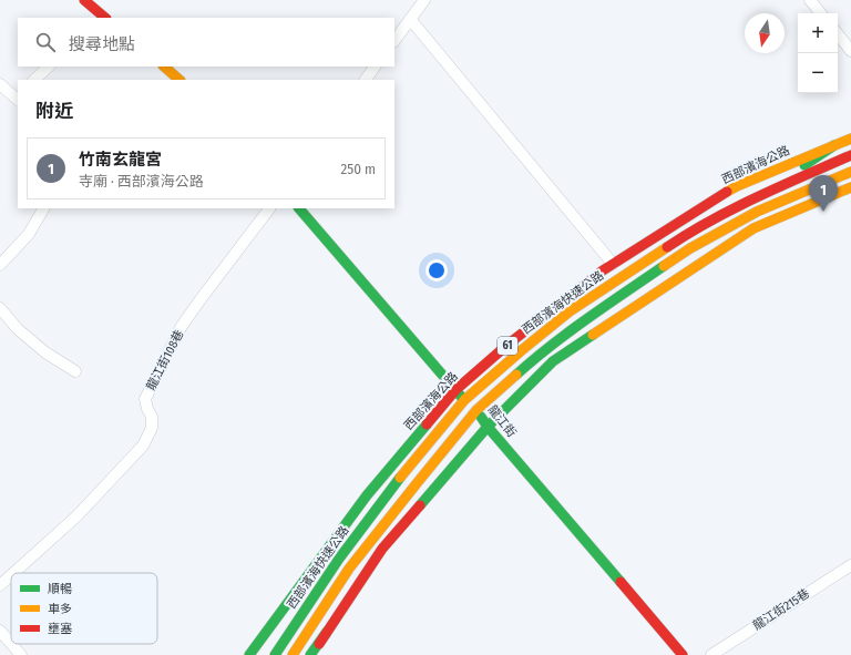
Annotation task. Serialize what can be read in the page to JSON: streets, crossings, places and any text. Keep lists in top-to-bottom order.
{
  "streets": {
    "main road": [
      "西部濱海公路",
      "西部濱海快速公路",
      "61",
      "龍江街"
    ],
    "street": ["龍江街108巷", "龍江街215巷"]
  },
  "crossings": [
    ["西部濱海公路", "龍江街"],
    ["西部濱海快速公路", "龍江街"],
    ["61", "龍江街"]
  ],
  "legend": ["順暢", "車多", "壅塞"],
  "north": "bottom",
  "page": {
    "map_buttons": ["+", "−"],
    "search": "搜尋地點",
    "heading": "附近",
    "list": [
      {
        "mark": "1",
        "name": "竹南玄龍宮",
        "note": "寺廟 · 西部濱海公路",
        "value": "250 m"
      }
    ],
    "pins": "1"
  }
}
